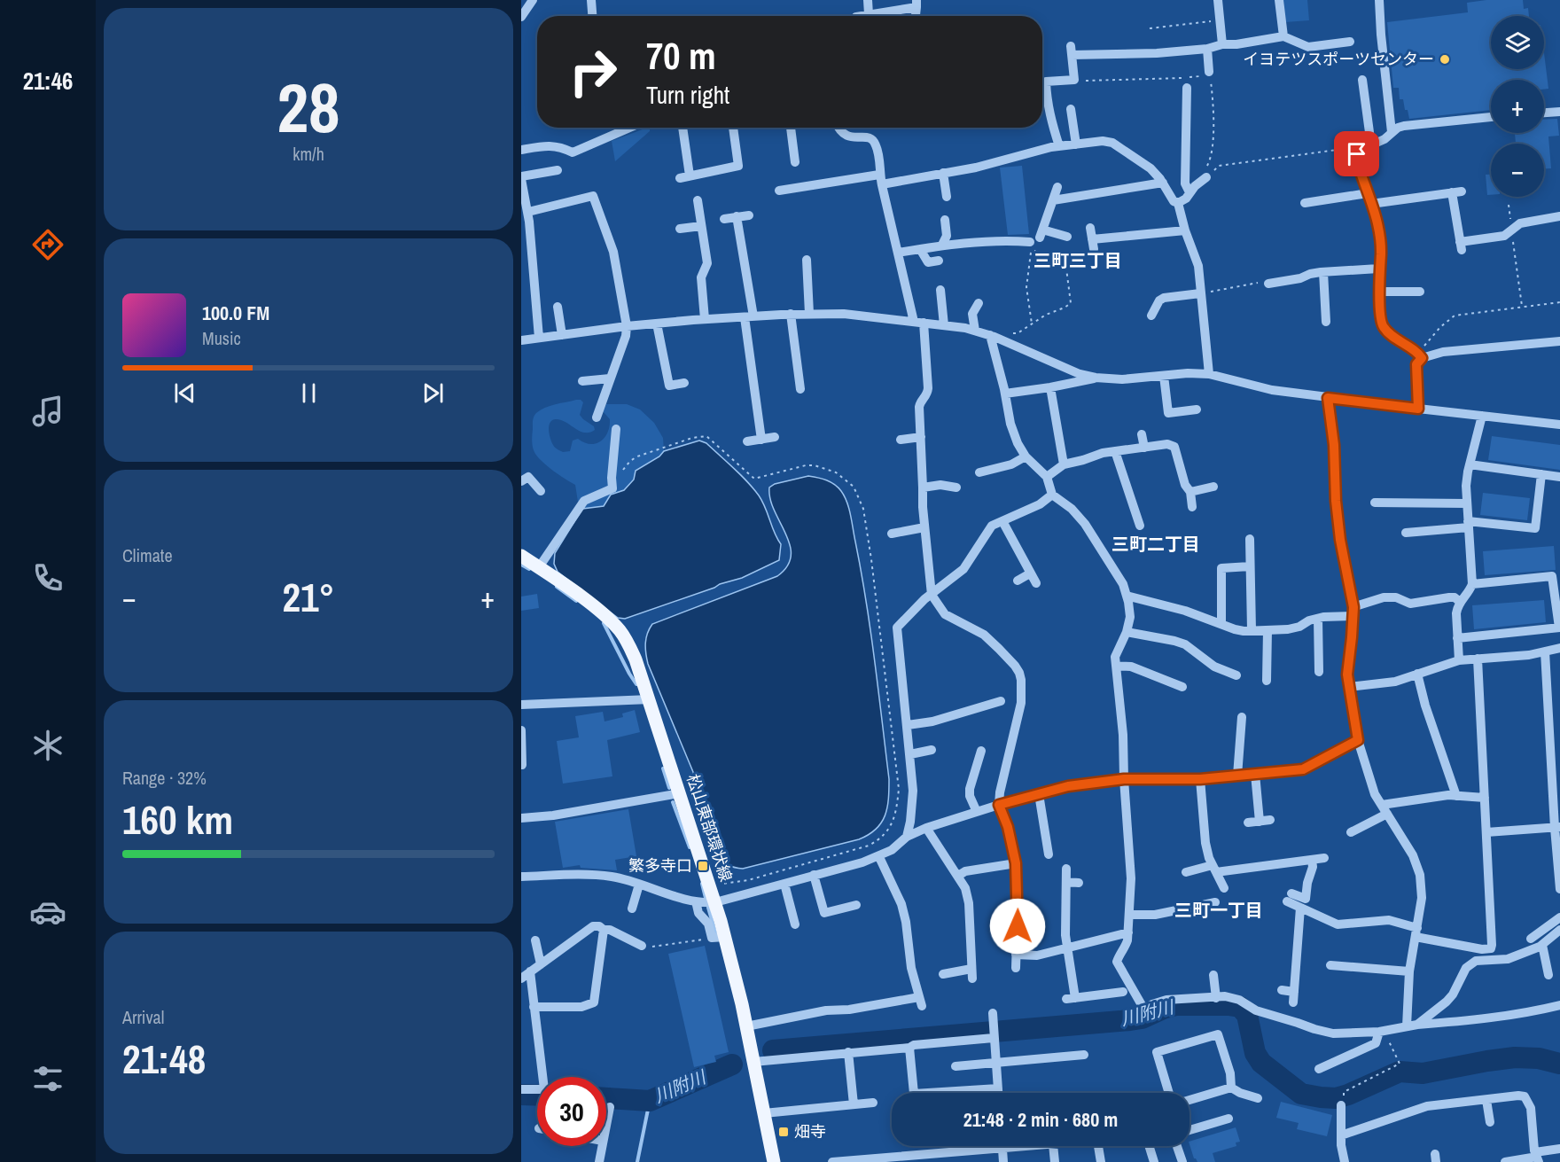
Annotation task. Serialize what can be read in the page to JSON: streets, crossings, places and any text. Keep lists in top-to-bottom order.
{
  "streets": {
    "main road": ["松山東部環状線"]
  },
  "districts": ["三町三丁目", "三町二丁目", "三町一丁目"],
  "water": ["川附川"],
  "places": {
    "other": ["イヨテツスポーツセンター"],
    "transit": ["繁多寺口", "畑寺"]
  },
  "page": {
    "tabs": "21:46",
    "tile": [
      ["28", "km/h"],
      "Climate",
      ["Range · 32%", "160 km"],
      ["Arrival", "21:48"]
    ],
    "map_buttons": ["+", "−"],
    "turn": ["70 m", "Turn right"],
    "song": ["100.0 FM", "Music"],
    "heat": ["−", "21°", "+"],
    "limit": "30",
    "trip": "21:48 · 2 min · 680 m"
  }
}
